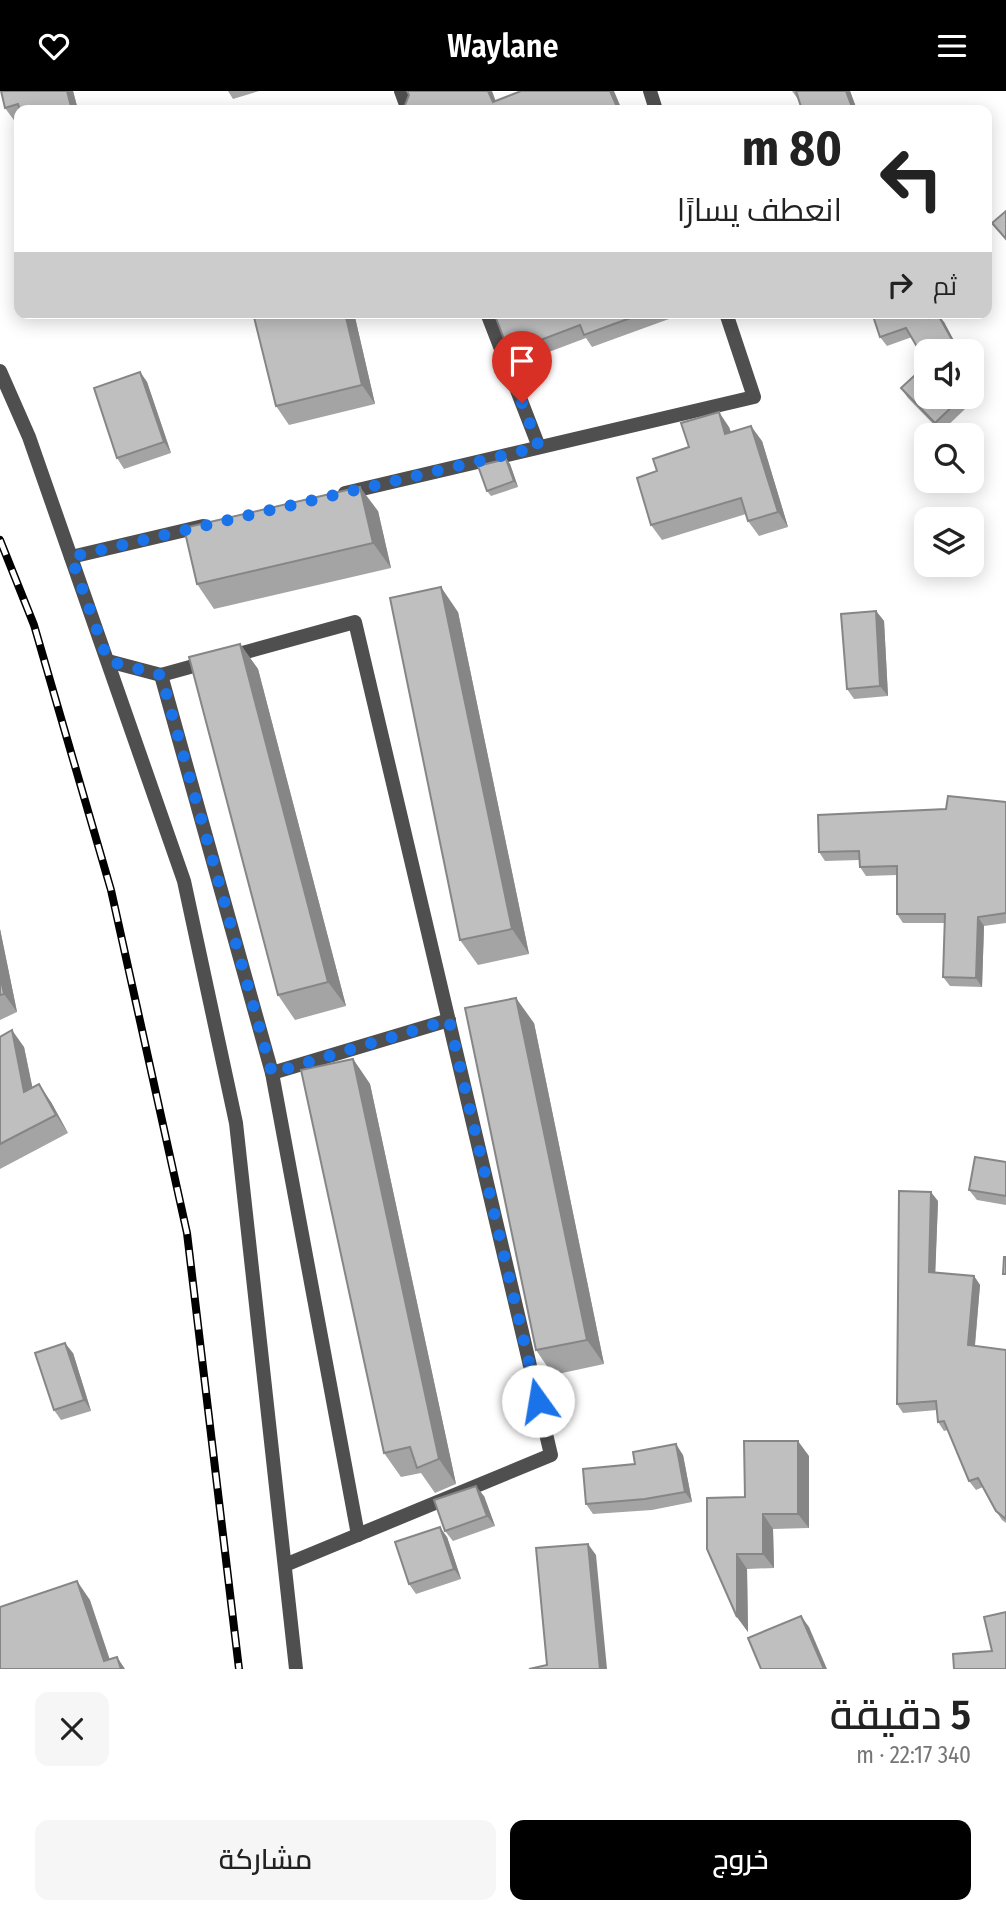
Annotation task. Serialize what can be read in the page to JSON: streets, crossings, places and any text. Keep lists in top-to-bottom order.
{
  "page": {
    "header": "Waylane",
    "turn": ["80 m", "انعطف يسارًا"],
    "then": "ثم",
    "heading": ["5 دقيقة", "340 m · 22:17"],
    "buttons": ["خروج", "مشاركة"]
  }
}
